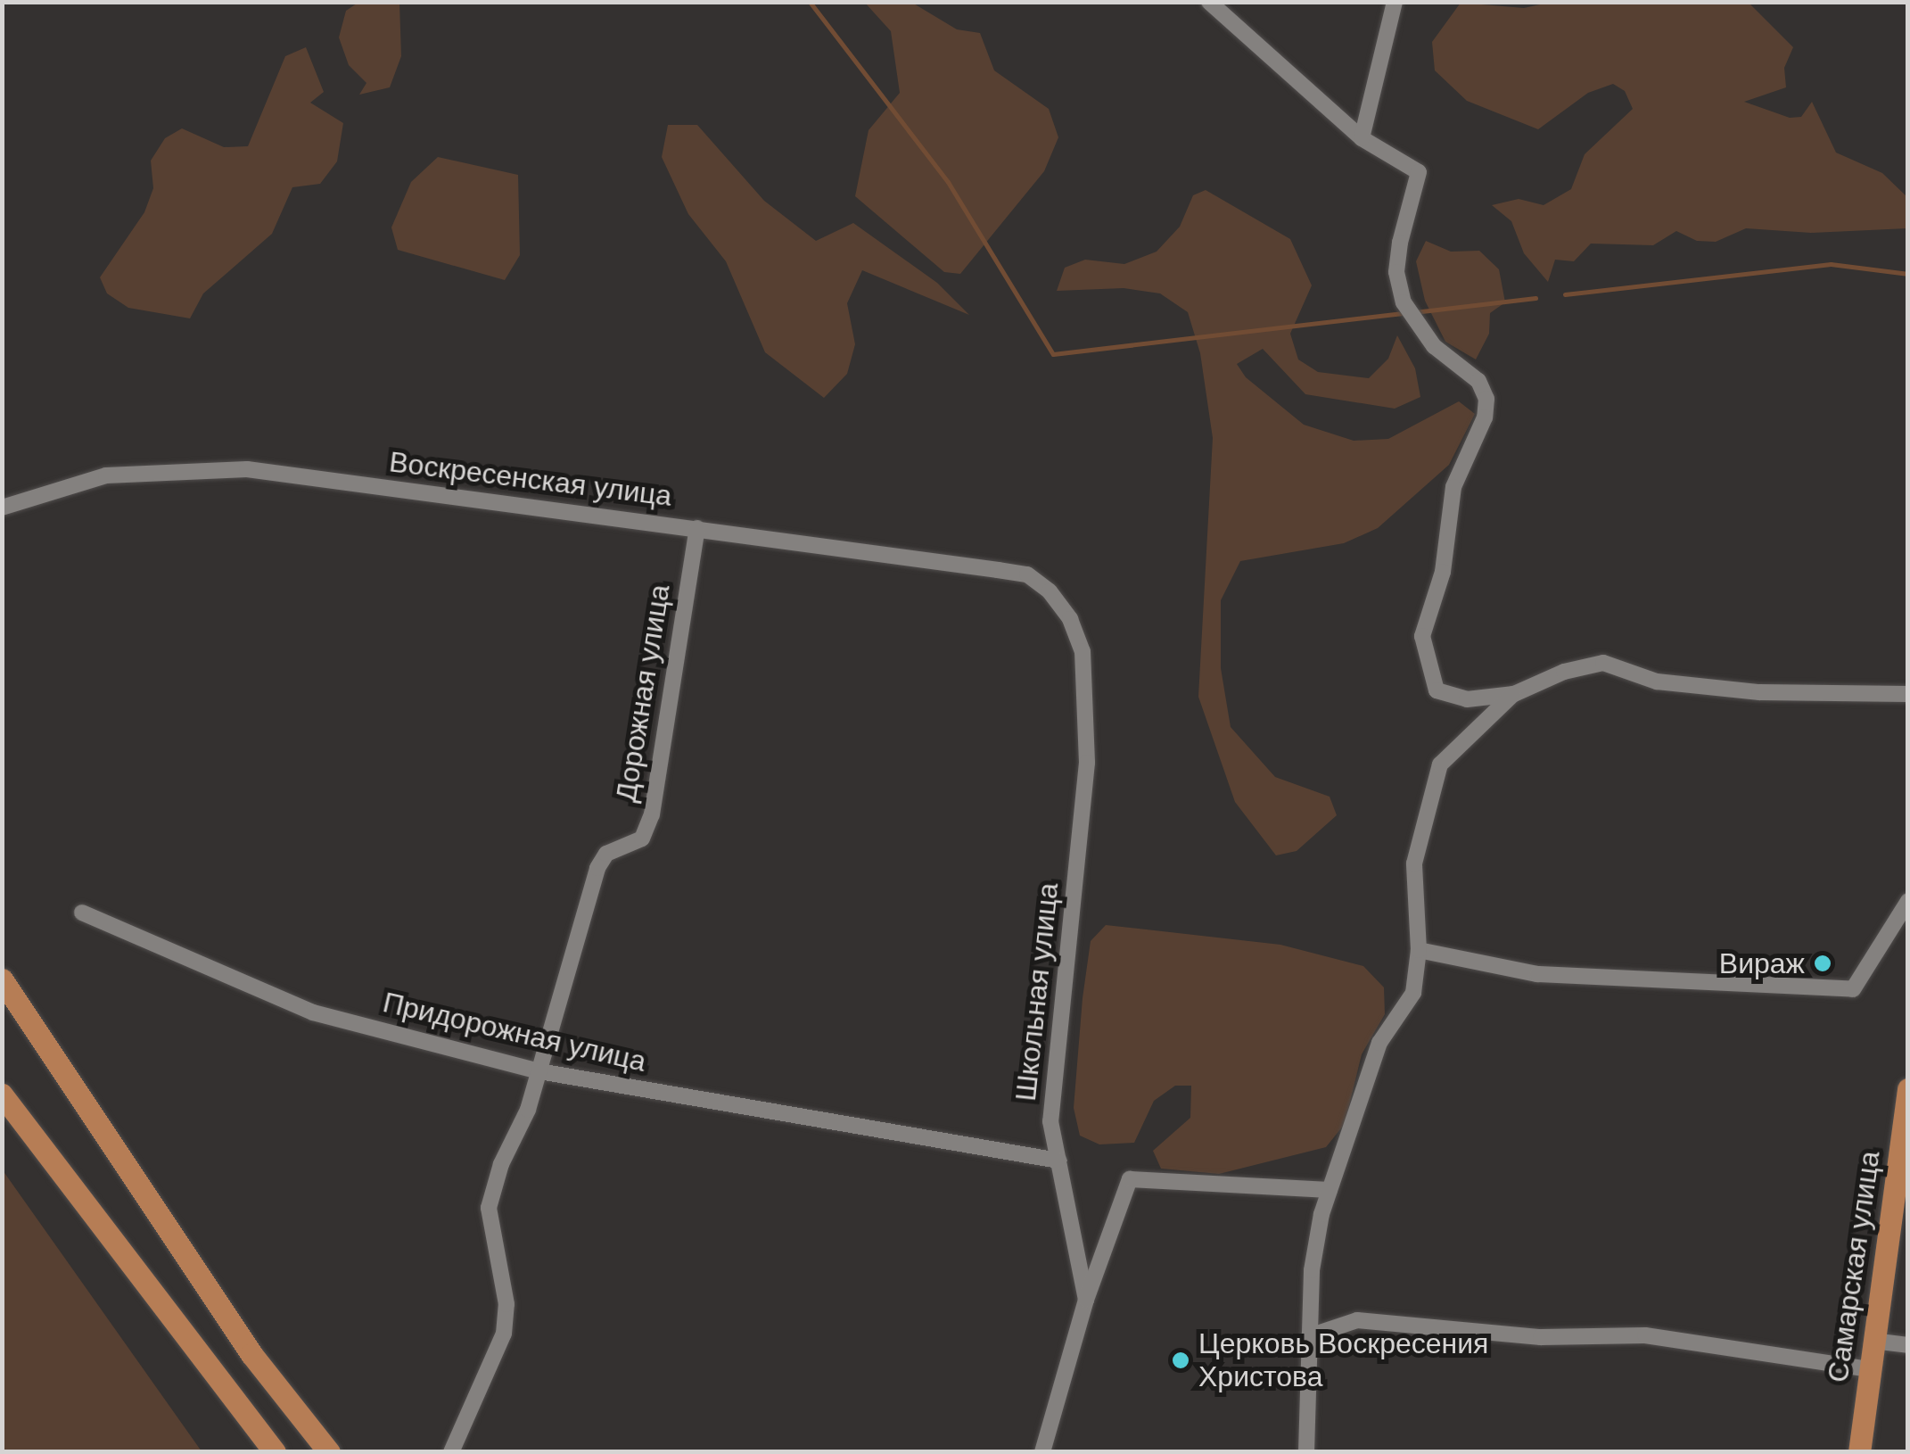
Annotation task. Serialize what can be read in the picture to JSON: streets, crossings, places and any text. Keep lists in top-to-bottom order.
{
  "streets": {
    "main road": ["Самарская улица"],
    "street": [
      "Воскресенская улица",
      "Дорожная улица",
      "Школьная улица",
      "Придорожная улица"
    ]
  },
  "crossings": [
    ["Воскресенская улица", "Дорожная улица"],
    ["Воскресенская улица", "Школьная улица"],
    ["Дорожная улица", "Придорожная улица"],
    ["Школьная улица", "Придорожная улица"]
  ],
  "places": ["Вираж", "Церковь Воскресения Христова"]
}
